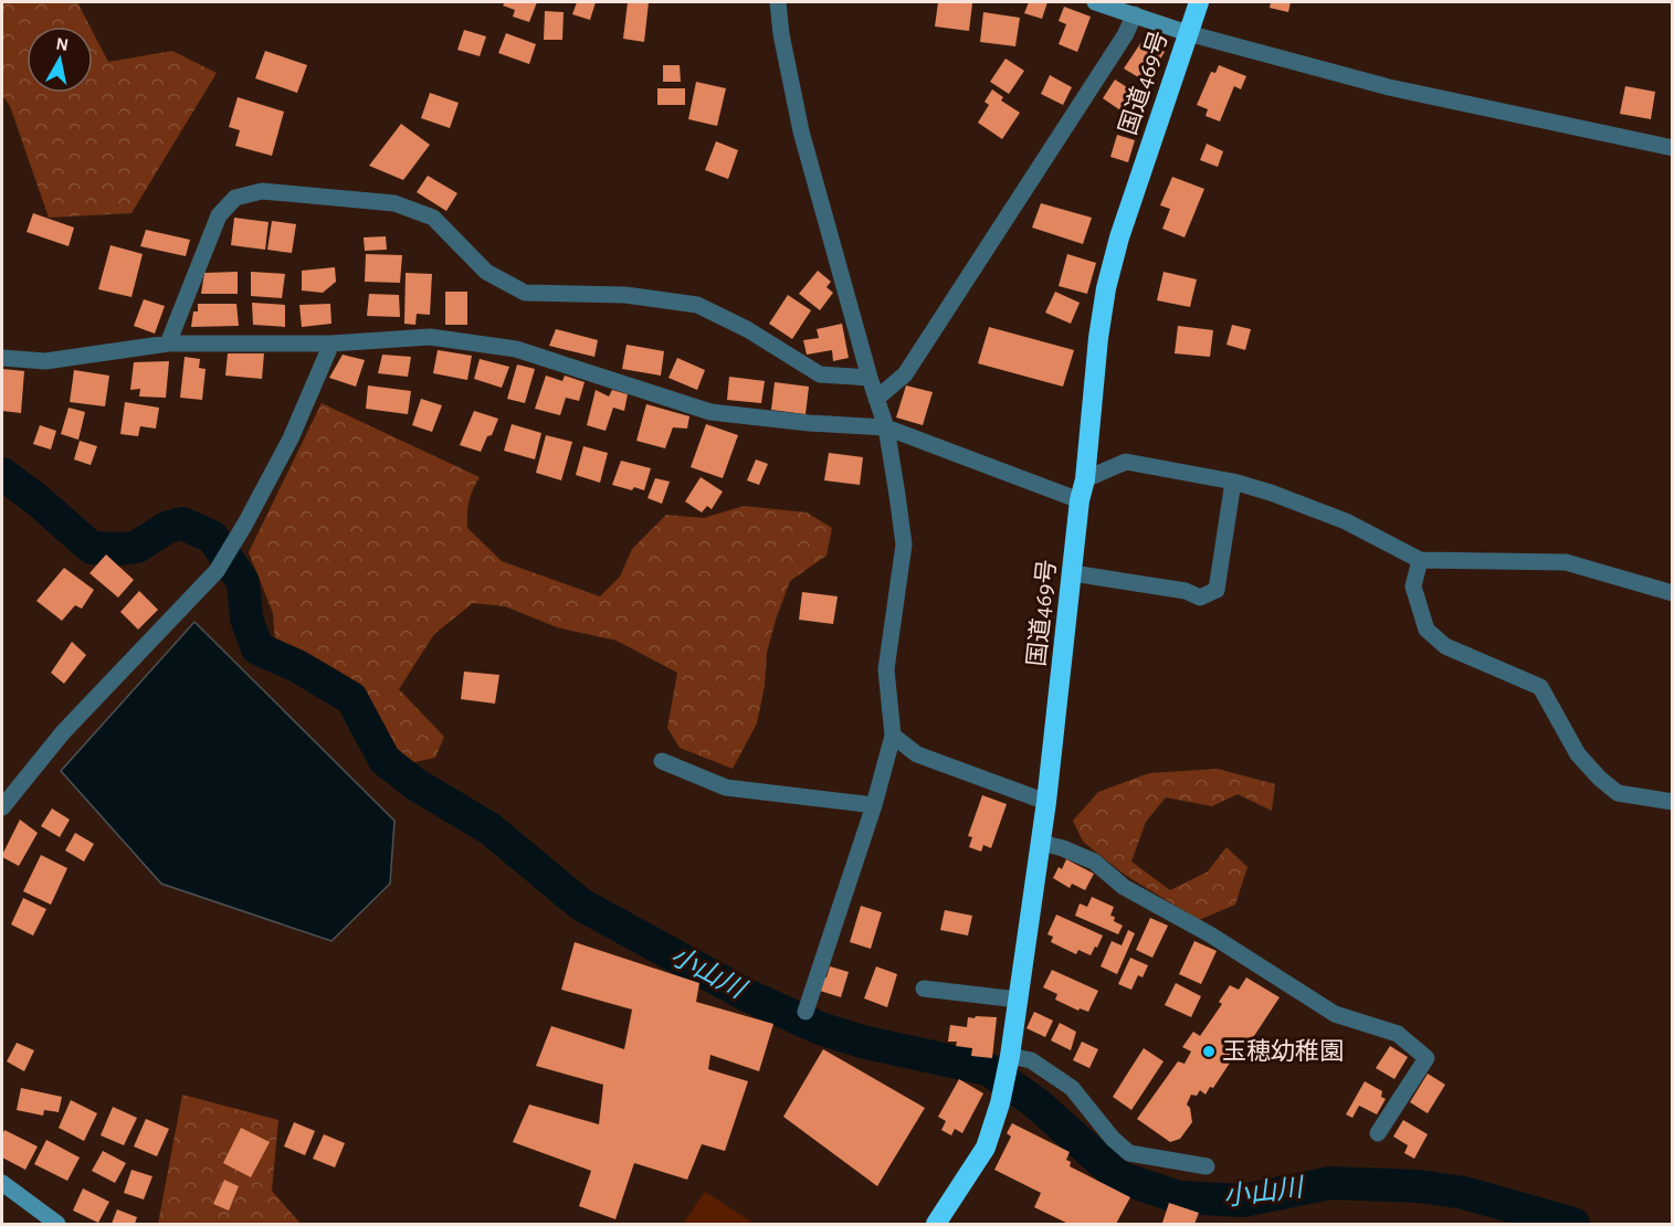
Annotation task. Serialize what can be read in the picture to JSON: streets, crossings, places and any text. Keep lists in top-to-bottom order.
{
  "streets": {
    "highway": ["国道469号"]
  },
  "water": ["小山川"],
  "places": ["玉穂幼稚園"],
  "north": "top"
}
